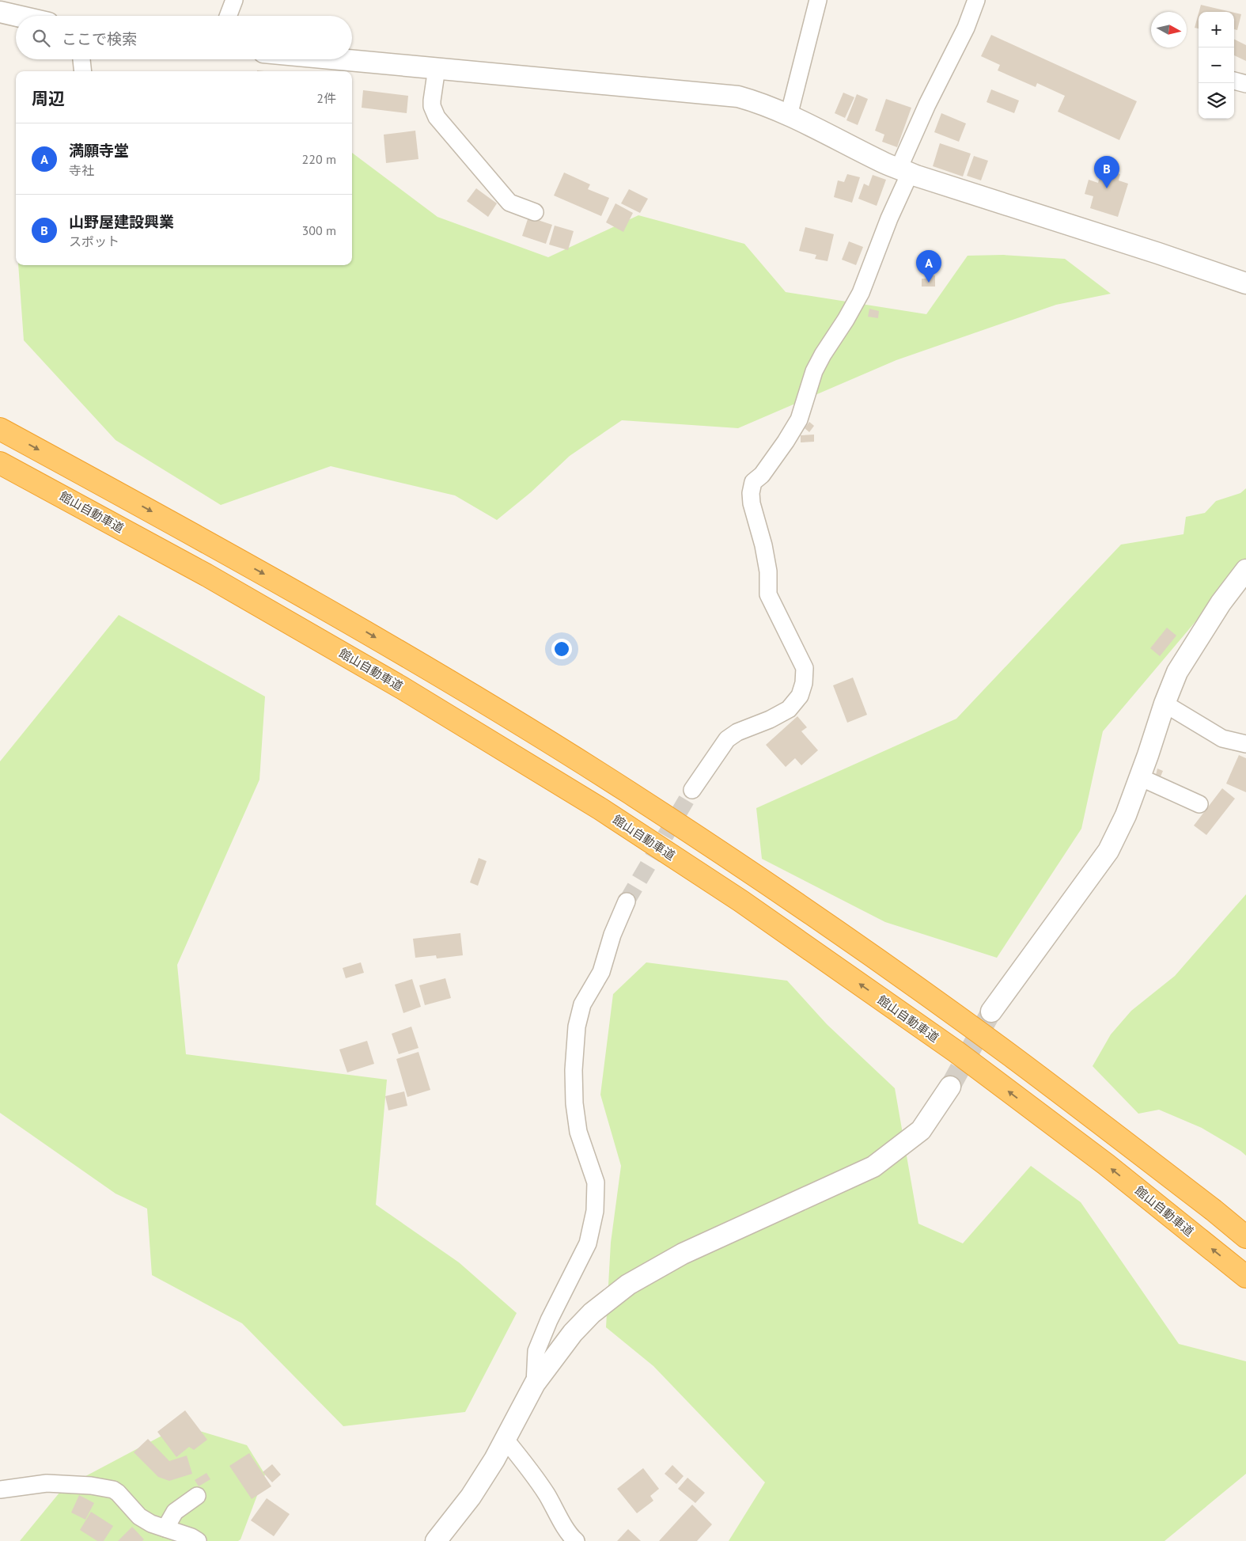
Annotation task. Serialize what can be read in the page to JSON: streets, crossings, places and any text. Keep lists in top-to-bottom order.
{
  "streets": {
    "highway": ["館山自動車道"]
  },
  "north": "right",
  "page": {
    "map_buttons": ["+", "−"],
    "search": "ここで検索",
    "heading": ["周辺", "2件"],
    "list": [
      {
        "mark": "A",
        "name": "満願寺堂",
        "note": "寺社",
        "value": "220 m"
      },
      {
        "mark": "B",
        "name": "山野屋建設興業",
        "note": "スポット",
        "value": "300 m"
      }
    ],
    "pins": ["B", "A"]
  }
}
